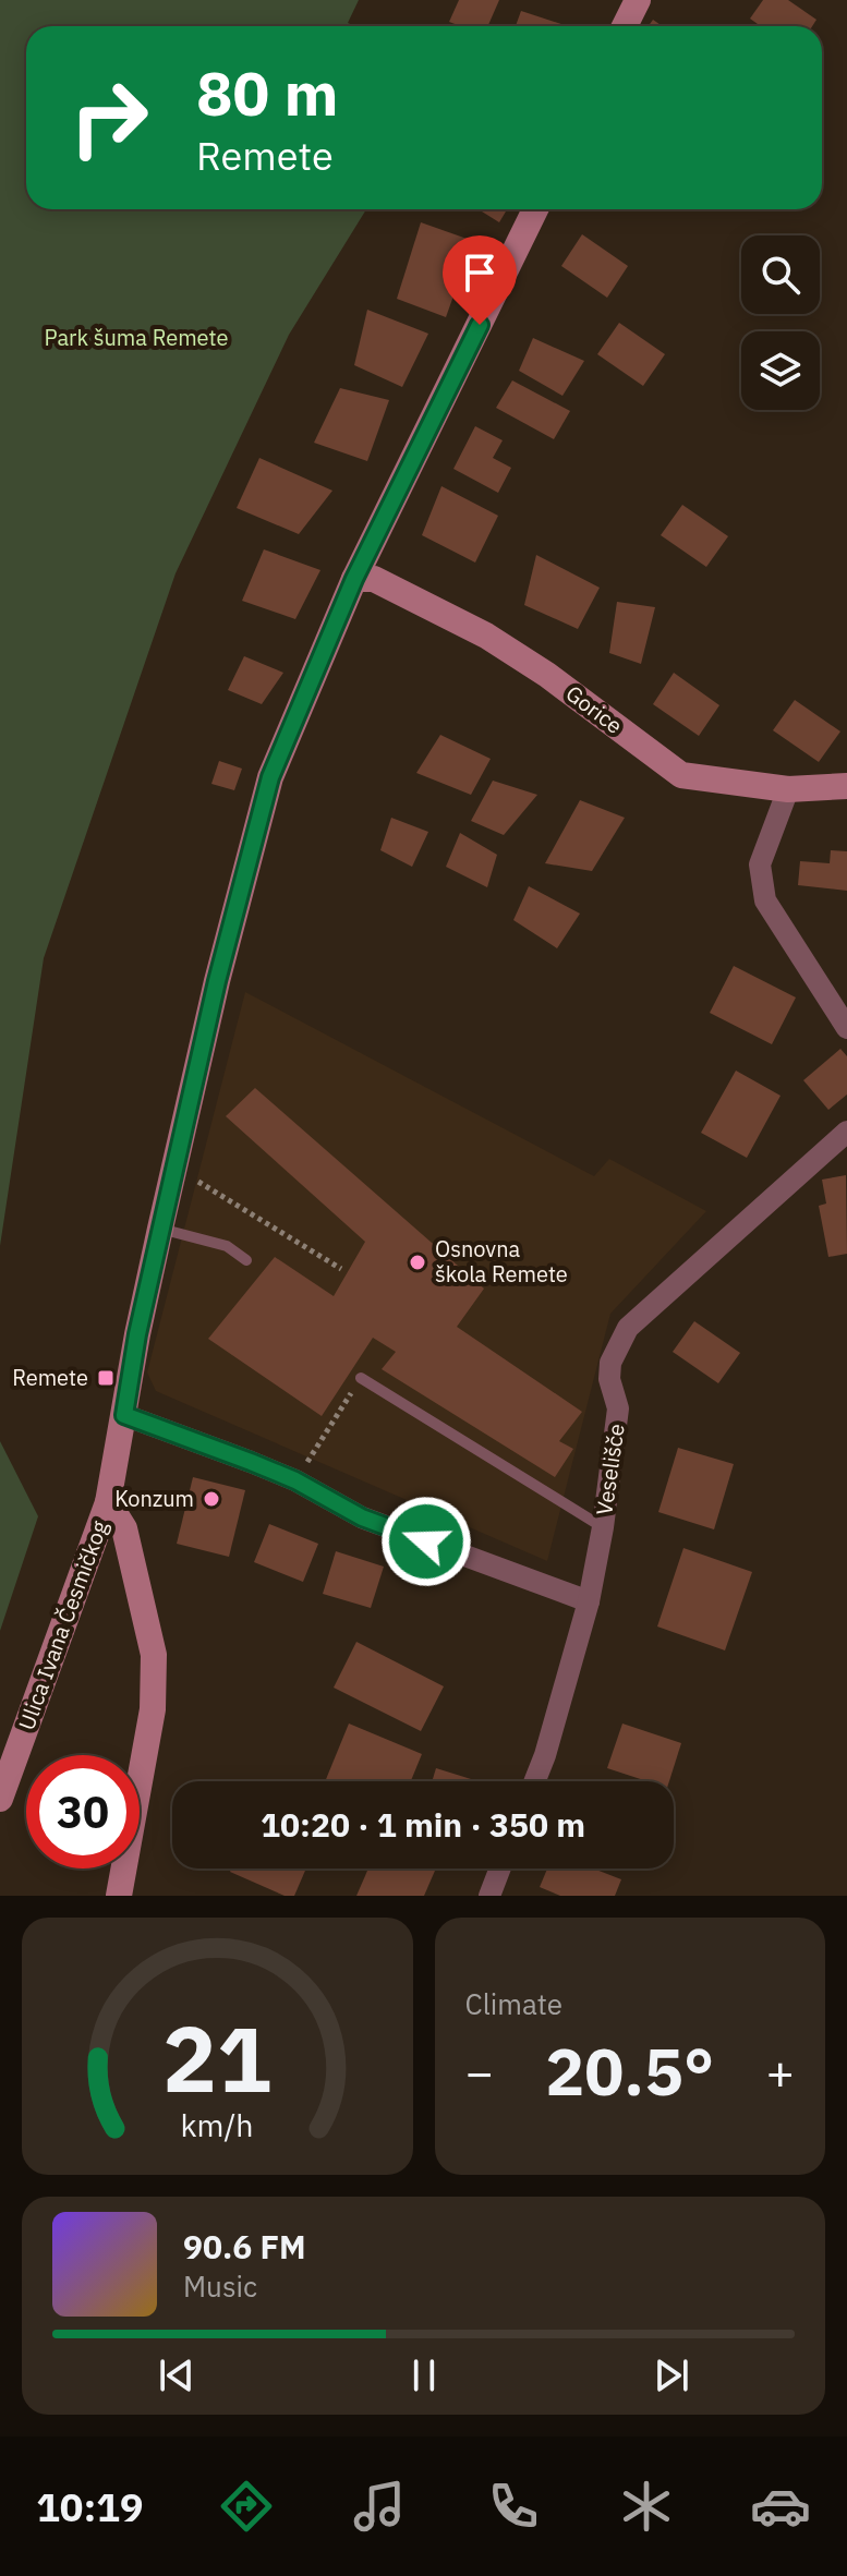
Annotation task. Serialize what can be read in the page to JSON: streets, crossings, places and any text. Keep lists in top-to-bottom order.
{
  "streets": {
    "street": ["Gorice", "Veselišče", "Ulica Ivana Česmičkog"]
  },
  "parks": ["Park šuma Remete"],
  "places": {
    "other": ["Osnovna škola Remete", "Konzum"],
    "transit": ["Remete"]
  },
  "page": {
    "turn": ["80 m", "Remete"],
    "limit": "30",
    "trip": "10:20 · 1 min · 350 m",
    "tile": "Climate",
    "heat": ["−", "20.5°", "+"],
    "song": ["90.6 FM", "Music"],
    "tabs": "10:19",
    "gauge": ["21", "km/h"]
  }
}
